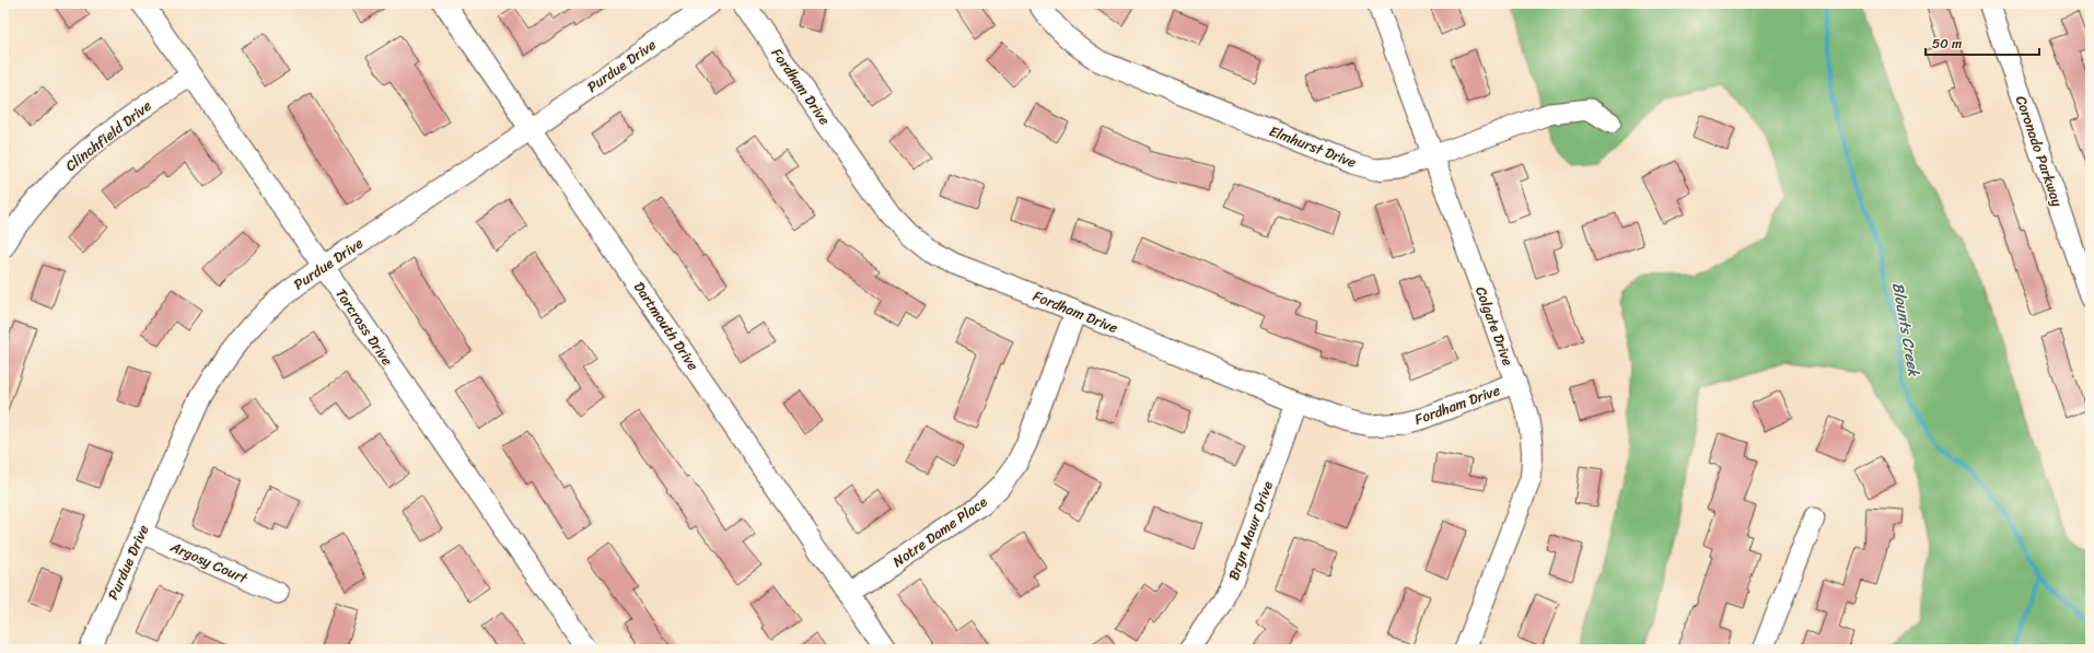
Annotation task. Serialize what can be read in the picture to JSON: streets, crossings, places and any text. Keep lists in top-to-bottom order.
{
  "streets": {
    "street": [
      "Purdue Drive",
      "Fordham Drive",
      "Clinchfield Drive",
      "Elmhurst Drive",
      "Coronado Parkway",
      "Dartmouth Drive",
      "Colgate Drive",
      "Torcross Drive",
      "Bryn Mawr Drive",
      "Notre Dame Place",
      "Argosy Court"
    ]
  },
  "crossings": [
    ["Purdue Drive", "Dartmouth Drive"],
    ["Purdue Drive", "Torcross Drive"],
    ["Purdue Drive", "Argosy Court"],
    ["Fordham Drive", "Colgate Drive"],
    ["Fordham Drive", "Bryn Mawr Drive"],
    ["Fordham Drive", "Notre Dame Place"],
    ["Clinchfield Drive", "Torcross Drive"],
    ["Elmhurst Drive", "Colgate Drive"],
    ["Dartmouth Drive", "Notre Dame Place"]
  ],
  "water": ["Blounts Creek"],
  "scale_bar": "50 m"
}
